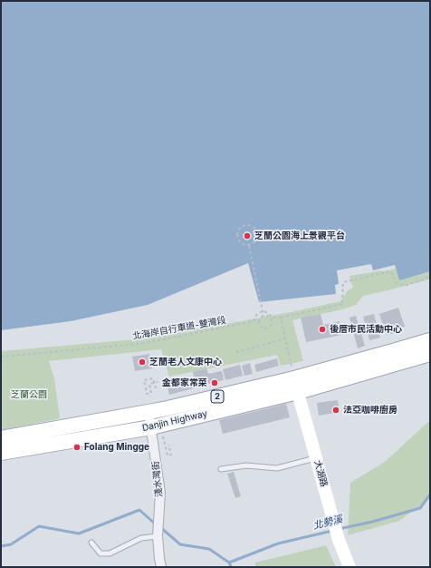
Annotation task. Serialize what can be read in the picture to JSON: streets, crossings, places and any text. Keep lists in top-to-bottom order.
{
  "streets": {
    "main road": ["2", "Danjin Highway"],
    "street": ["大湖路", "淺水灣街"],
    "path": ["北海岸自行車道-雙灣段"]
  },
  "crossings": [
    ["Danjin Highway", "大湖路"],
    ["Danjin Highway", "淺水灣街"]
  ],
  "water": ["北勢溪"],
  "parks": ["芝蘭公園"],
  "places": [
    "芝蘭公園海上景觀平台",
    "後厝市民活動中心",
    "芝蘭老人文康中心",
    "金都家常菜",
    "法亞咖啡廚房",
    "Folang Mingge"
  ]
}
